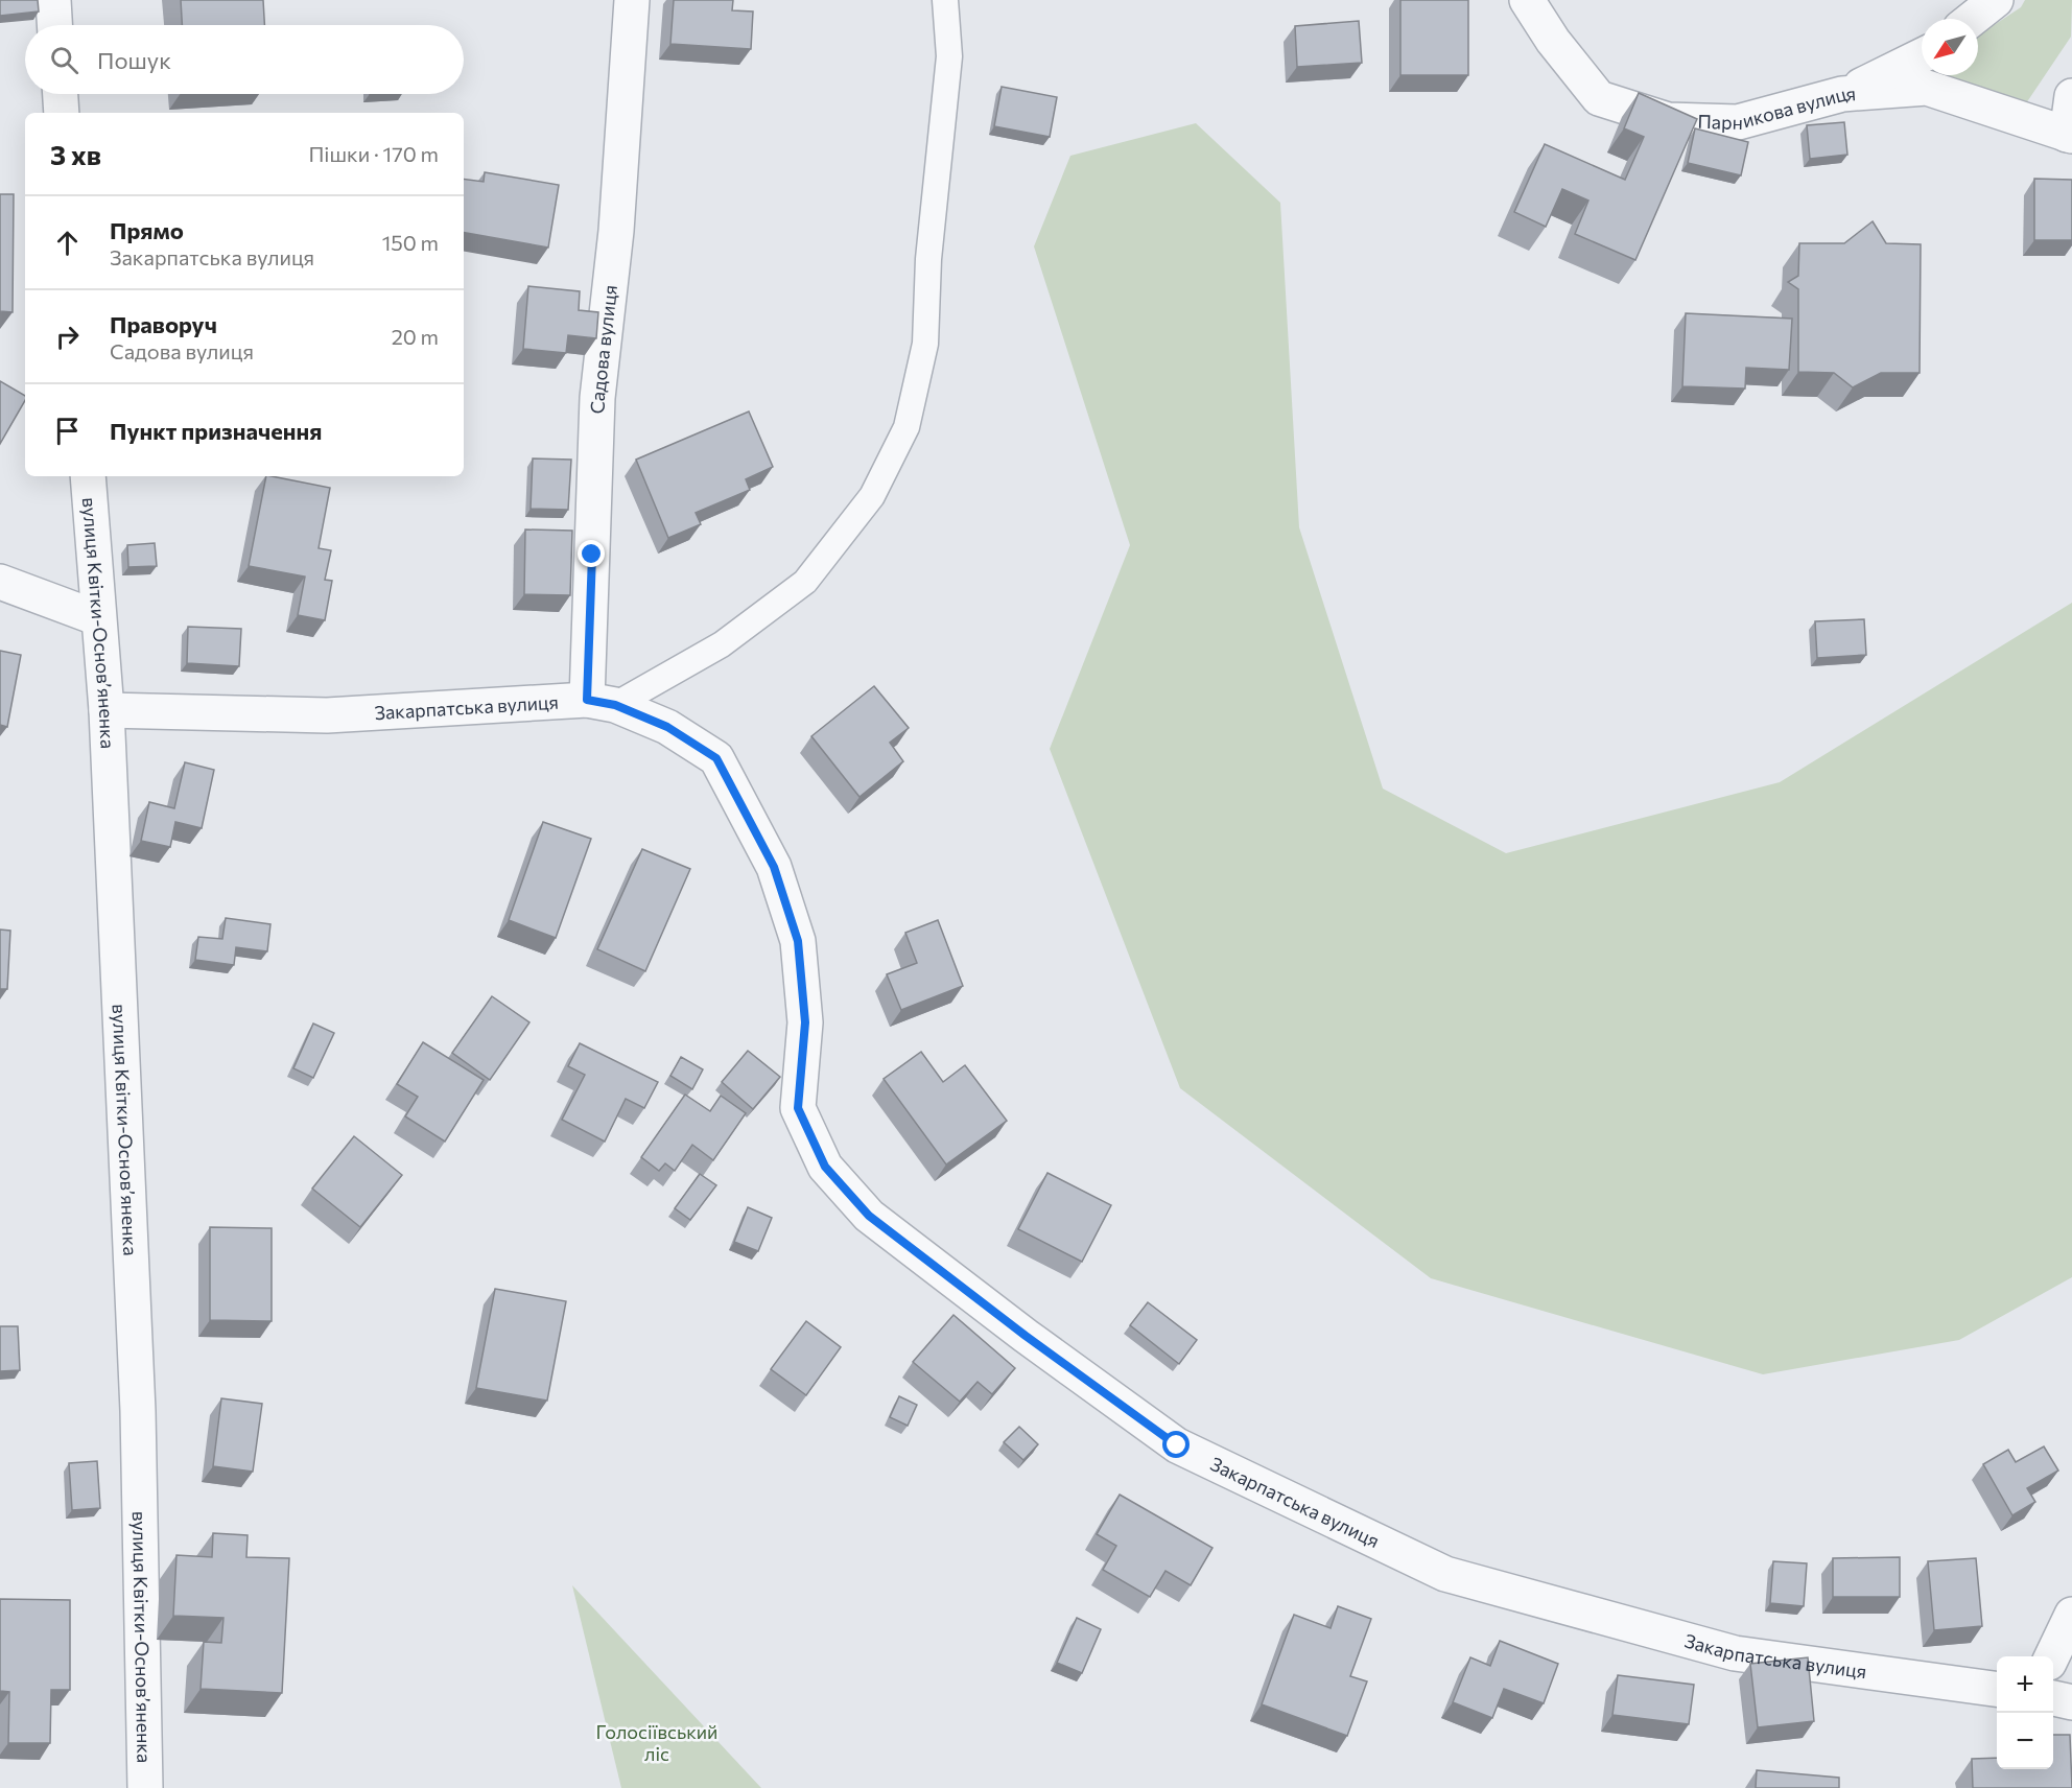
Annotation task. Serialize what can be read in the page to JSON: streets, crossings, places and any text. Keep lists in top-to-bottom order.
{
  "streets": {
    "street": [
      "Парникова вулиця",
      "Садова вулиця",
      "вулиця Квітки-Основ’яненка",
      "Закарпатська вулиця"
    ]
  },
  "crossings": [
    ["Садова вулиця", "Закарпатська вулиця"],
    ["вулиця Квітки-Основ’яненка", "Закарпатська вулиця"]
  ],
  "parks": ["Голосіївський ліс"],
  "north": "bottom left",
  "page": {
    "search": "Пошук",
    "heading": ["3 хв", "Пішки · 170 m"],
    "list": [
      ["Прямо", "Закарпатська вулиця", "150 m"],
      ["Праворуч", "Садова вулиця", "20 m"],
      "Пункт призначення"
    ],
    "map_buttons": ["+", "−"]
  }
}
